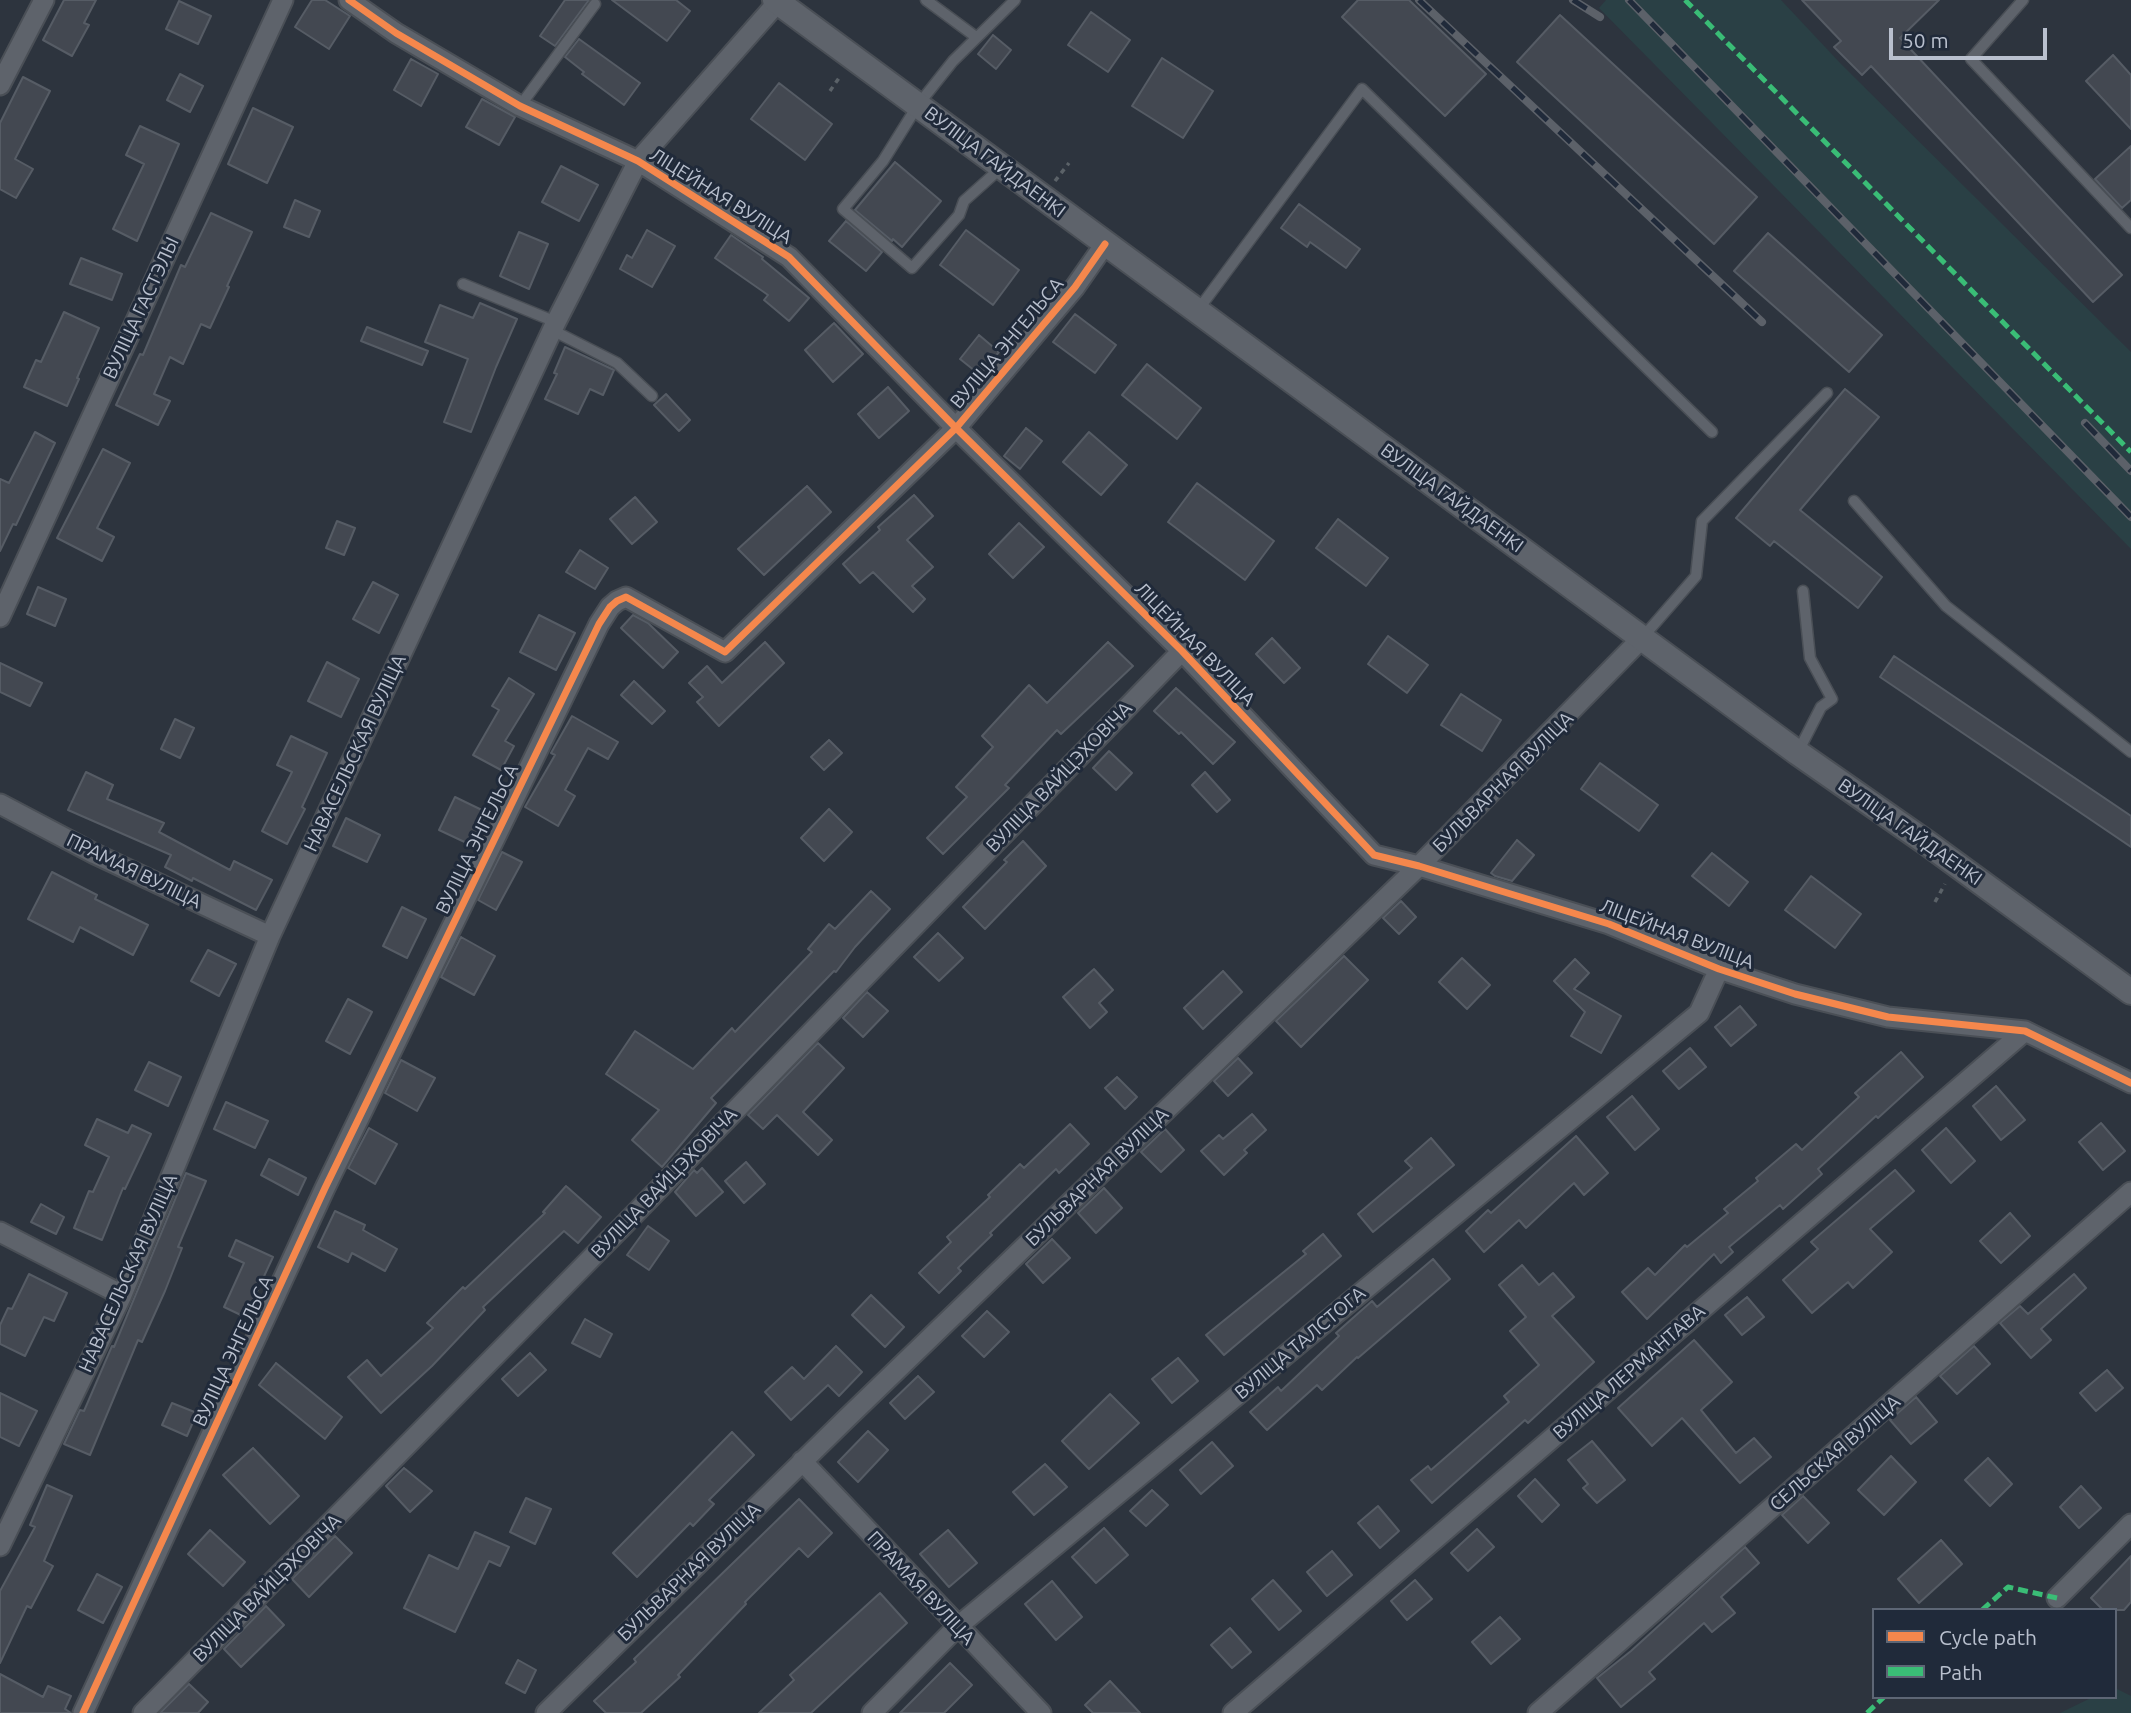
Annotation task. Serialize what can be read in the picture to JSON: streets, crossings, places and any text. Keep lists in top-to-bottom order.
{
  "streets": {
    "street": [
      "ВУЛІЦА ГАЙДАЕНКІ",
      "ЛІЦЕЙНАЯ ВУЛІЦА",
      "ВУЛІЦА ГАСТЭЛЫ",
      "ВУЛІЦА ЭНГЕЛЬСА",
      "НАВАСЕЛЬСКАЯ ВУЛІЦА",
      "ВУЛІЦА ВАЙЦЭХОВІЧА",
      "БУЛЬВАРНАЯ ВУЛІЦА",
      "ПРАМАЯ ВУЛІЦА",
      "ВУЛІЦА ТАЛСТОГА",
      "ВУЛІЦА ЛЕРМАНТАВА",
      "СЕЛЬСКАЯ ВУЛІЦА"
    ]
  },
  "crossings": [
    ["ВУЛІЦА ГАЙДАЕНКІ", "ВУЛІЦА ЭНГЕЛЬСА"],
    ["ВУЛІЦА ГАЙДАЕНКІ", "НАВАСЕЛЬСКАЯ ВУЛІЦА"],
    ["ВУЛІЦА ГАЙДАЕНКІ", "БУЛЬВАРНАЯ ВУЛІЦА"],
    ["ЛІЦЕЙНАЯ ВУЛІЦА", "ВУЛІЦА ЭНГЕЛЬСА"],
    ["ЛІЦЕЙНАЯ ВУЛІЦА", "НАВАСЕЛЬСКАЯ ВУЛІЦА"],
    ["ЛІЦЕЙНАЯ ВУЛІЦА", "ВУЛІЦА ВАЙЦЭХОВІЧА"],
    ["ЛІЦЕЙНАЯ ВУЛІЦА", "БУЛЬВАРНАЯ ВУЛІЦА"],
    ["ЛІЦЕЙНАЯ ВУЛІЦА", "ВУЛІЦА ТАЛСТОГА"],
    ["ЛІЦЕЙНАЯ ВУЛІЦА", "ВУЛІЦА ЛЕРМАНТАВА"],
    ["НАВАСЕЛЬСКАЯ ВУЛІЦА", "ПРАМАЯ ВУЛІЦА"],
    ["БУЛЬВАРНАЯ ВУЛІЦА", "ПРАМАЯ ВУЛІЦА"],
    ["ПРАМАЯ ВУЛІЦА", "ВУЛІЦА ТАЛСТОГА"]
  ],
  "legend": ["Cycle path", "Path"],
  "scale_bar": "50 m"
}
